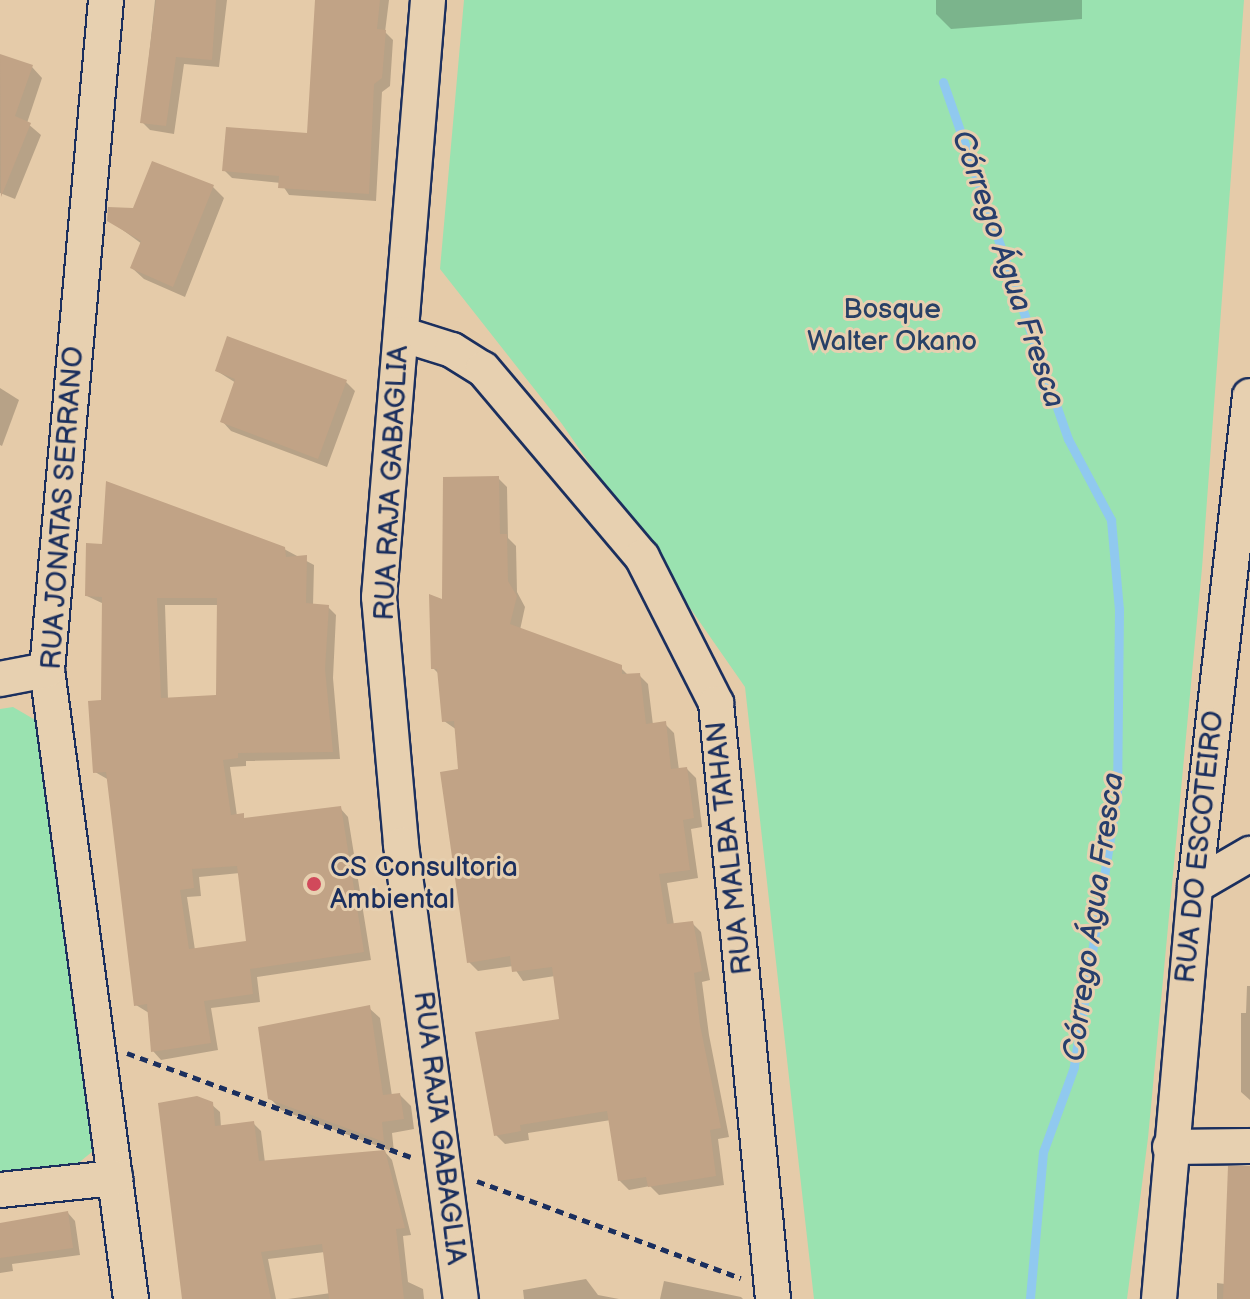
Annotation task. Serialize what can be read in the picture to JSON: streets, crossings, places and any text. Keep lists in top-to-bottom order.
{
  "streets": {
    "street": [
      "RUA RAJA GABAGLIA",
      "RUA JONATAS SERRANO",
      "RUA DO ESCOTEIRO",
      "RUA MALBA TAHAN"
    ]
  },
  "crossings": [
    ["RUA RAJA GABAGLIA", "RUA MALBA TAHAN"]
  ],
  "water": ["Córrego Água Fresca"],
  "parks": ["Bosque Walter Okano"],
  "places": ["CS Consultoria Ambiental"]
}
